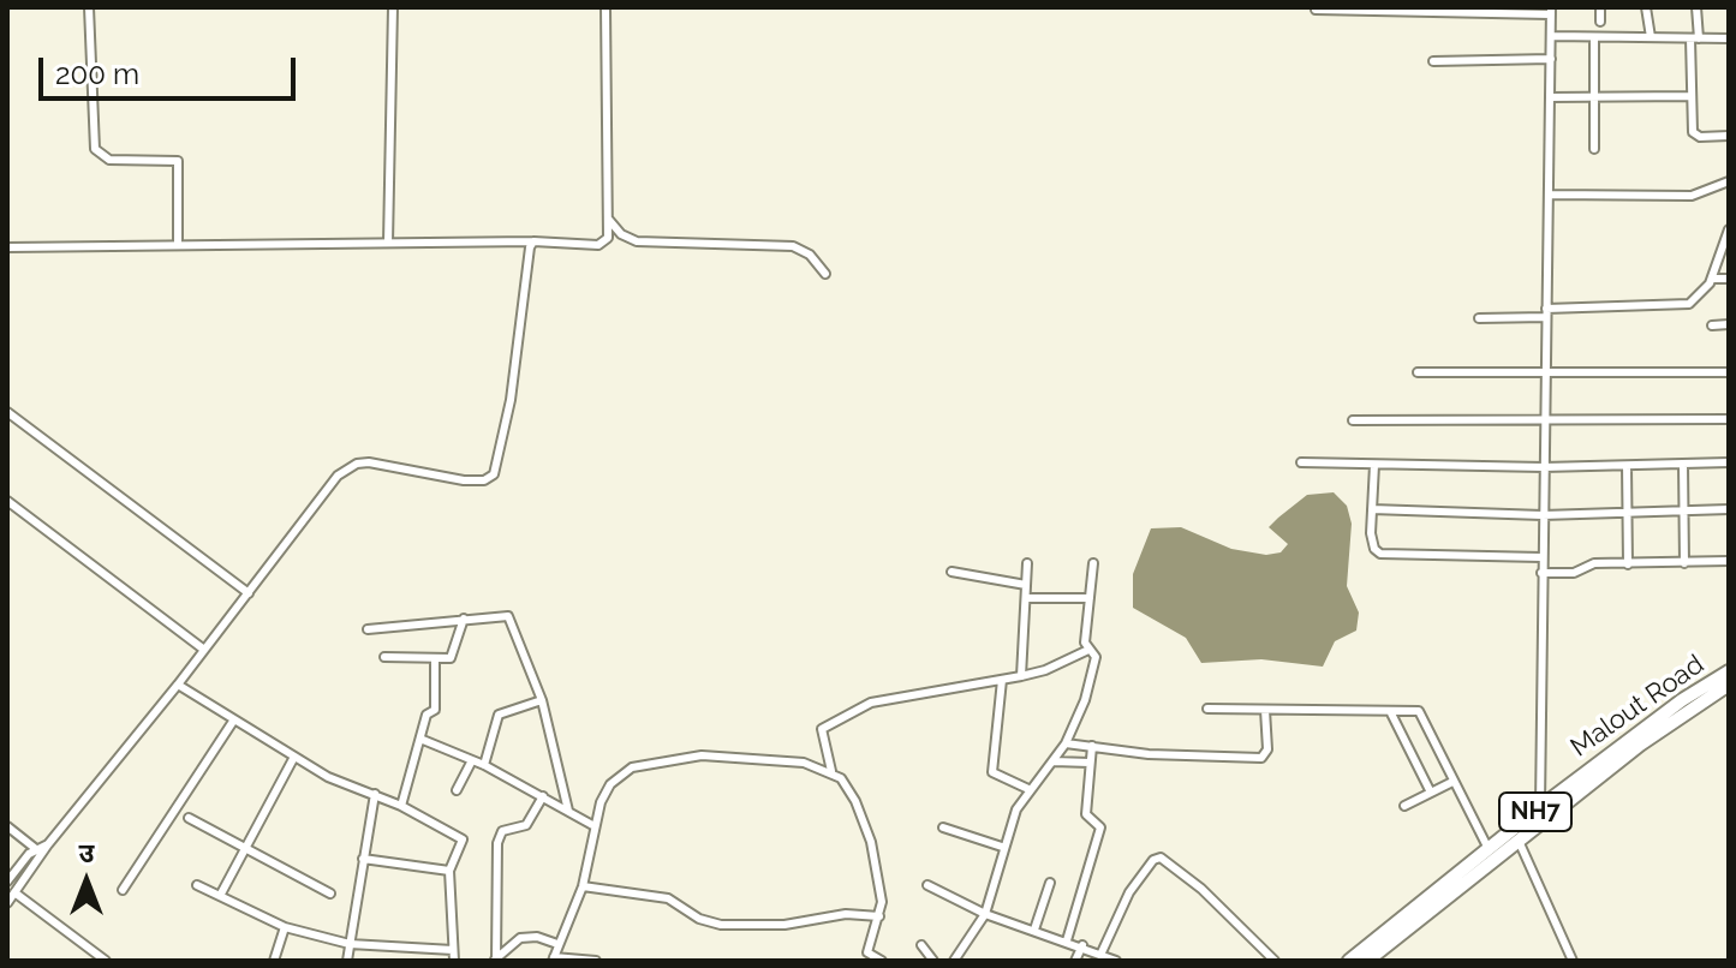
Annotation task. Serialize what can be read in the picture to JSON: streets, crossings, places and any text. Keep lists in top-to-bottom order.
{
  "streets": {
    "highway": ["Malout Road", "NH7"]
  },
  "scale_bar": "200 m",
  "north": "top"
}
